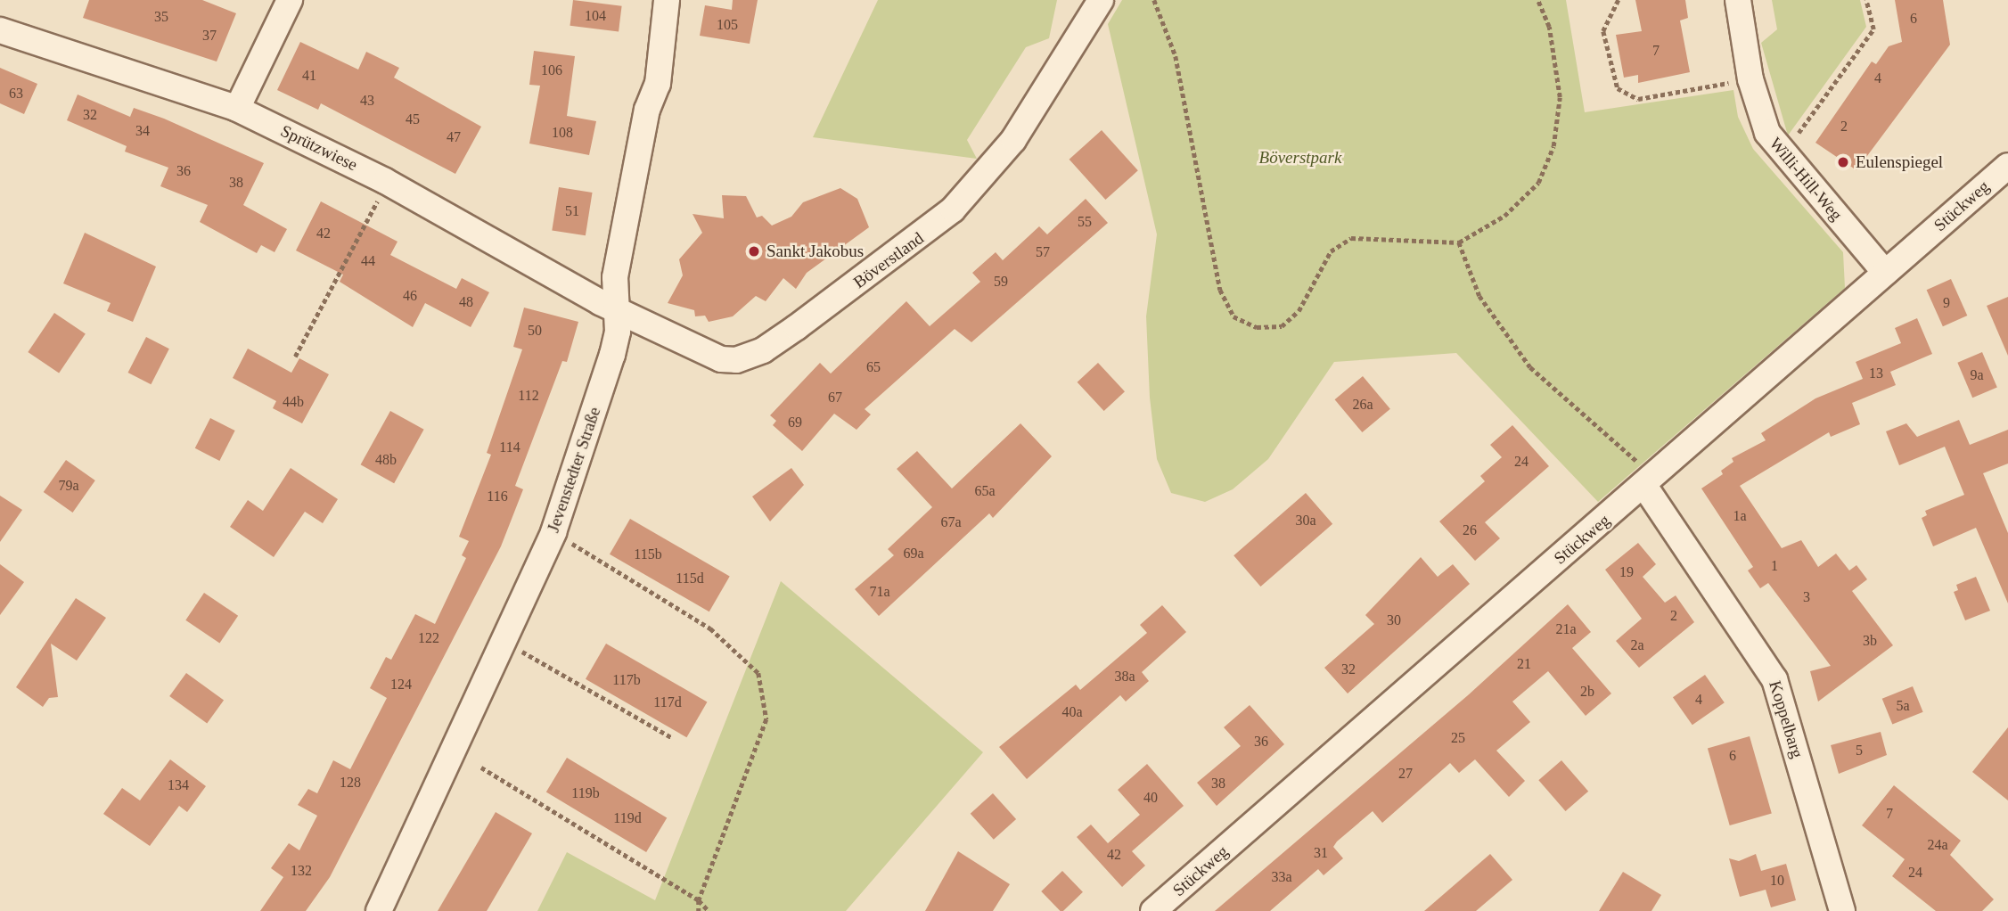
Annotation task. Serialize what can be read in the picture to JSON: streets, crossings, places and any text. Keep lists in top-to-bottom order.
{
  "streets": {
    "street": [
      "Sprützwiese",
      "Willi-Hill-Weg",
      "Stückweg",
      "Böverstland",
      "Jevenstedter Straße",
      "Koppelbarg"
    ]
  },
  "crossings": [
    ["Sprützwiese", "Böverstland"],
    ["Sprützwiese", "Jevenstedter Straße"],
    ["Willi-Hill-Weg", "Stückweg"],
    ["Stückweg", "Koppelbarg"],
    ["Böverstland", "Jevenstedter Straße"]
  ],
  "parks": ["Böverstpark"],
  "places": ["Eulenspiegel", "Sankt Jakobus"],
  "house_numbers": [
    "104",
    "35",
    "6",
    "105",
    "37",
    "7",
    "106",
    "41",
    "4",
    "63",
    "43",
    "32",
    "45",
    "2",
    "34",
    "108",
    "47",
    "36",
    "38",
    "51",
    "55",
    "42",
    "57",
    "44",
    "59",
    "46",
    "48",
    "9",
    "50",
    "65",
    "13",
    "9a",
    "112",
    "67",
    "44b",
    "26a",
    "69",
    "114",
    "48b",
    "24",
    "79a",
    "65a",
    "116",
    "1a",
    "30a",
    "67a",
    "26",
    "69a",
    "115b",
    "1",
    "19",
    "115d",
    "71a",
    "3",
    "2",
    "30",
    "21a",
    "122",
    "3b",
    "2a",
    "21",
    "32",
    "38a",
    "117b",
    "124",
    "2b",
    "4",
    "117d",
    "5a",
    "40a",
    "25",
    "36",
    "5",
    "6",
    "27",
    "128",
    "38",
    "134",
    "119b",
    "40",
    "7",
    "119d",
    "24a",
    "31",
    "42",
    "132",
    "24",
    "33a",
    "10"
  ]
}
